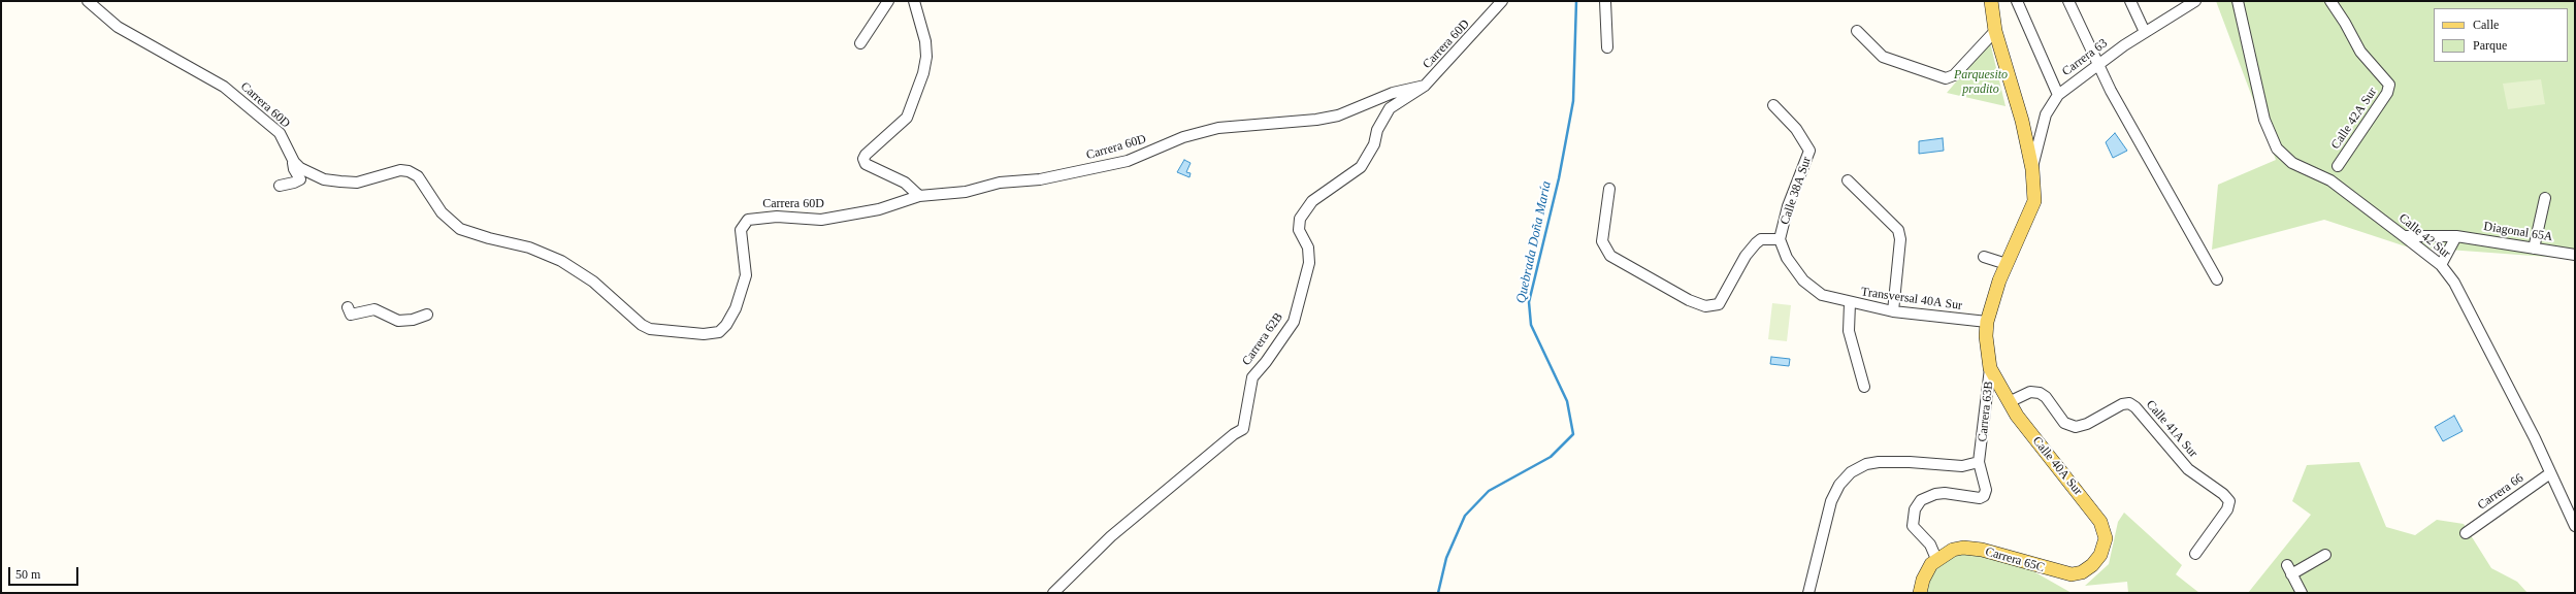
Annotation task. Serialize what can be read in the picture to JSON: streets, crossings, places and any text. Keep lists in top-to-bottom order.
{
  "streets": {
    "main road": ["Carrera 63B", "Calle 40A Sur", "Carrera 65C"],
    "street": [
      "Carrera 60D",
      "Carrera 63",
      "Calle 42A Sur",
      "Calle 38A Sur",
      "Diagonal 65A",
      "Calle 42 Sur",
      "Transversal 40A Sur",
      "Carrera 62B",
      "Calle 41A Sur",
      "Carrera 66"
    ]
  },
  "crossings": [
    ["Carrera 60D", "Carrera 62B"],
    ["Carrera 63", "Carrera 63B"],
    ["Calle 38A Sur", "Transversal 40A Sur"],
    ["Diagonal 65A", "Calle 42 Sur"],
    ["Calle 42 Sur", "Carrera 66"],
    ["Transversal 40A Sur", "Carrera 63B"],
    ["Carrera 63B", "Calle 40A Sur"],
    ["Calle 41A Sur", "Calle 40A Sur"],
    ["Calle 40A Sur", "Carrera 65C"]
  ],
  "water": ["Quebrada Doña María"],
  "parks": ["Parquesito pradito"],
  "legend": ["Calle", "Parque"],
  "scale_bar": "50 m"
}
